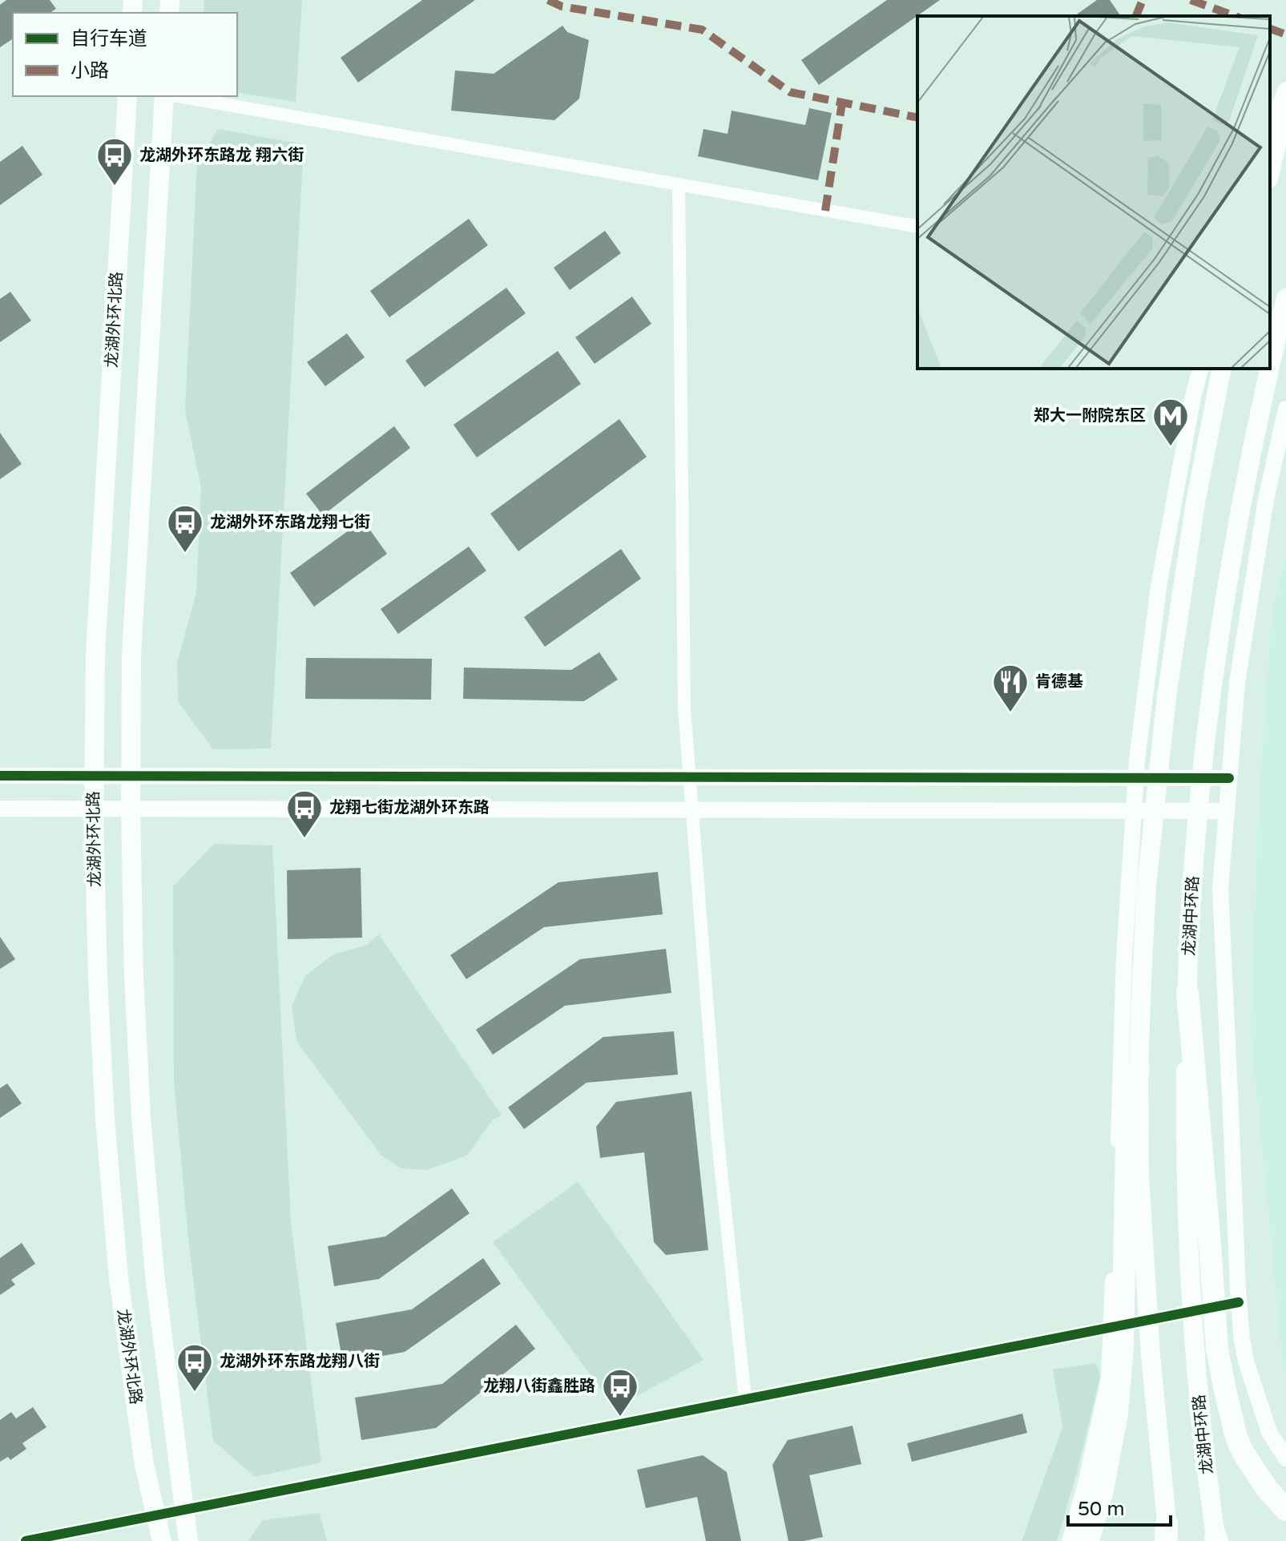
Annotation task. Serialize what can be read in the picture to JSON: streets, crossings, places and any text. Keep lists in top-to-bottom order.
{
  "streets": {
    "main road": ["龙湖外环北路", "龙湖中环路"]
  },
  "places": {
    "bus stop": [
      "龙湖外环东路龙 翔六街",
      "龙湖外环东路龙翔七街",
      "龙翔七街龙湖外环东路",
      "龙湖外环东路龙翔八街",
      "龙翔八街鑫胜路"
    ],
    "metro station": ["郑大一附院东区"],
    "restaurant": ["肯德基"]
  },
  "legend": ["自行车道", "小路"],
  "scale_bar": "50 m"
}
